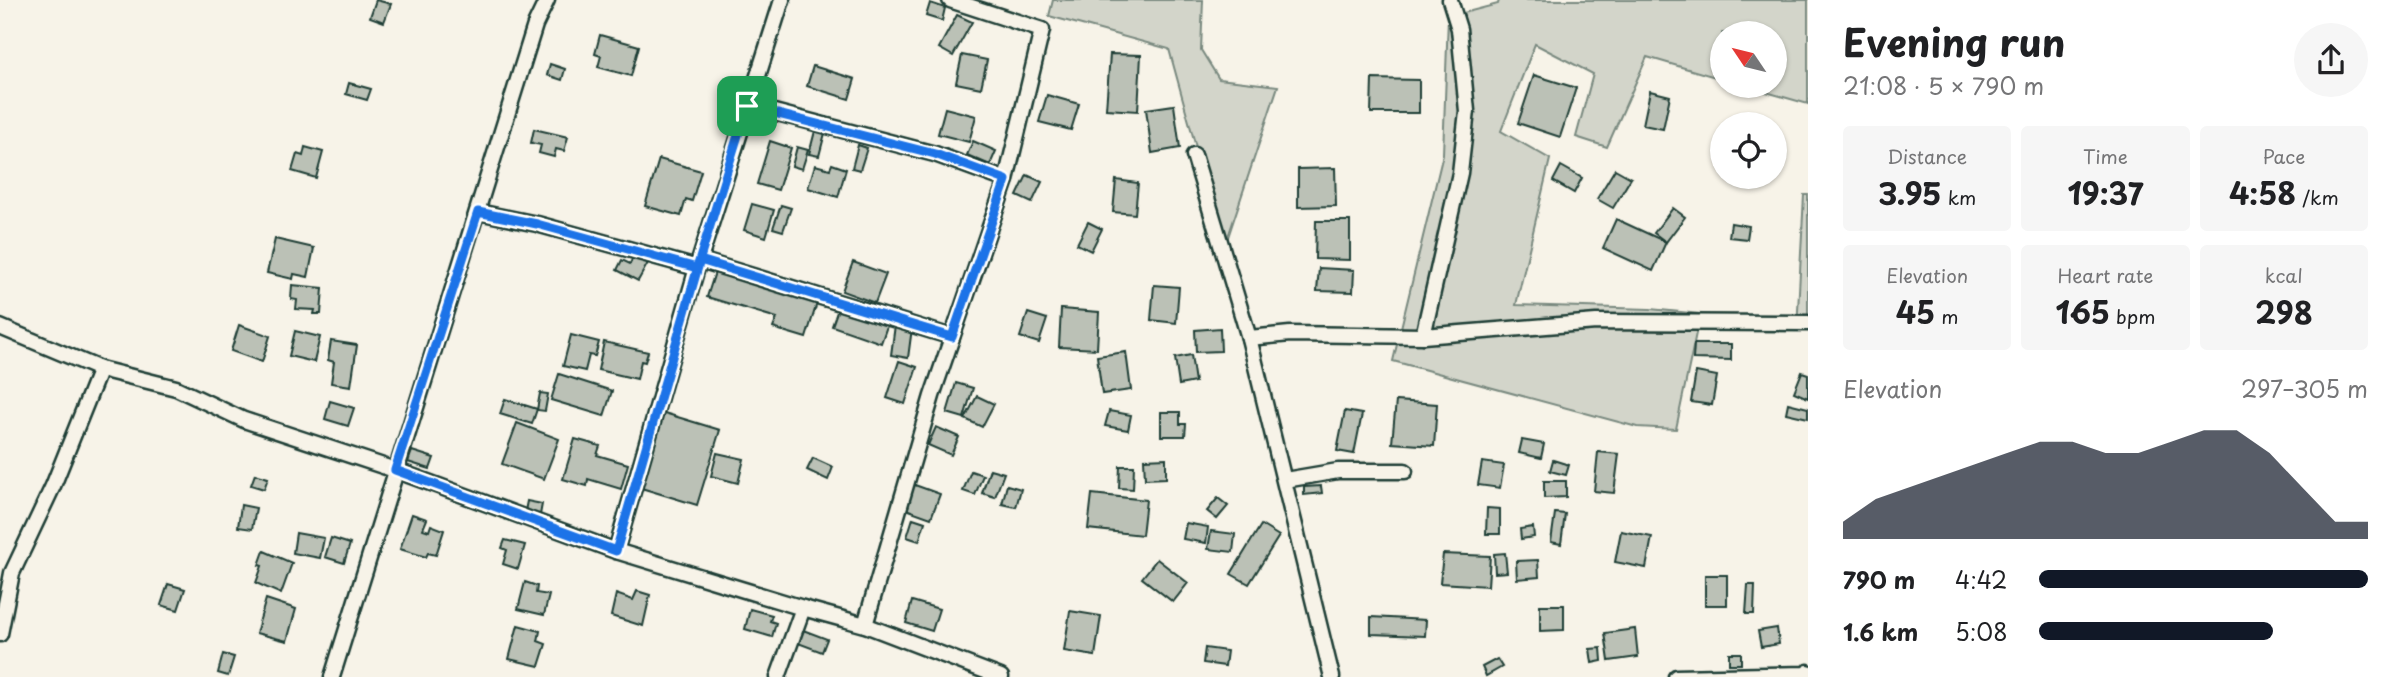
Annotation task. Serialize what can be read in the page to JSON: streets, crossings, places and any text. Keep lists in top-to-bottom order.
{
  "north": "top left",
  "page": {
    "heading": ["Evening run", "21:08 · 5 × 790 m"],
    "stats": [
      ["Distance", "3.95 km"],
      ["Time", "19:37"],
      ["Pace", "4:58 /km"],
      ["Elevation", "45 m"],
      ["Heart rate", "165 bpm"],
      ["kcal", "298"]
    ],
    "chart": ["Elevation", "297–305 m"],
    "list": [
      {
        "name": "790 m",
        "note": "4:42"
      },
      {
        "name": "1.6 km",
        "note": "5:08"
      }
    ]
  }
}
